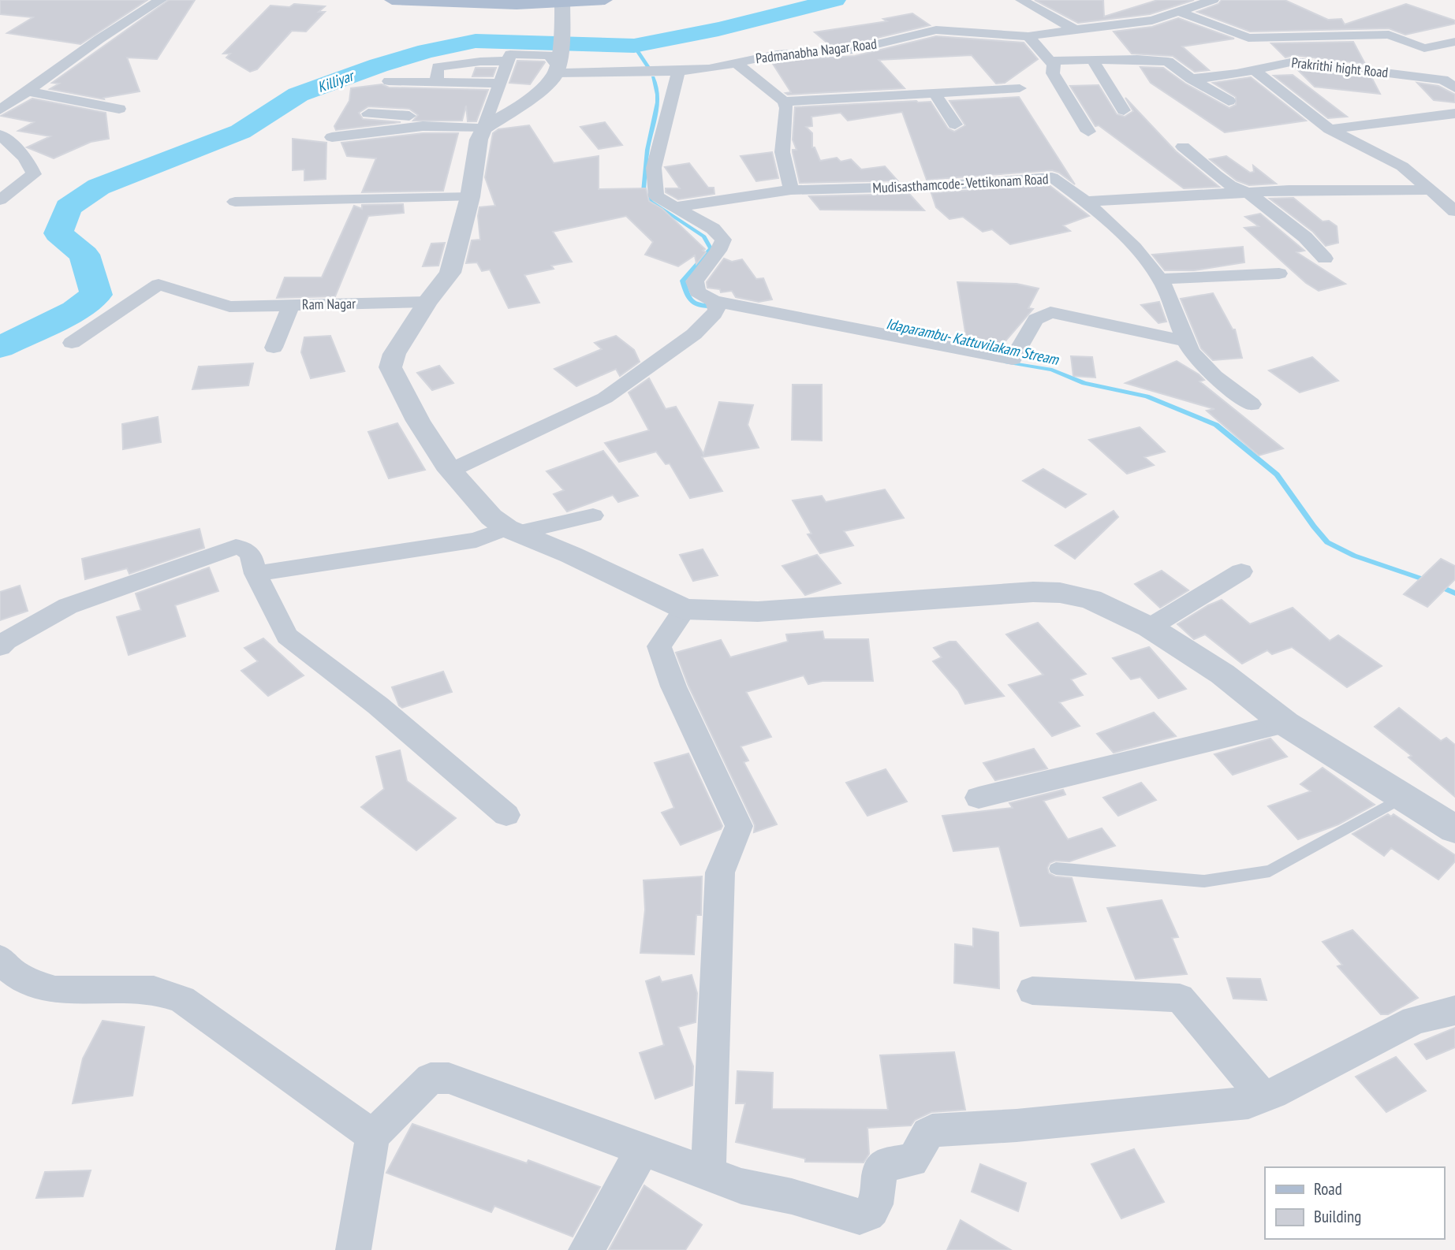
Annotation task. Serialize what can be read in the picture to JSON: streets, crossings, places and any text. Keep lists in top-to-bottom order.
{
  "streets": {
    "street": [
      "Padmanabha Nagar Road",
      "Prakrithi hight Road",
      "Mudisasthamcode- Vettikonam Road",
      "Ram Nagar"
    ]
  },
  "water": ["Killiyar", "Idaparambu- Kattuvilakam Stream"],
  "legend": ["Road", "Building"]
}
